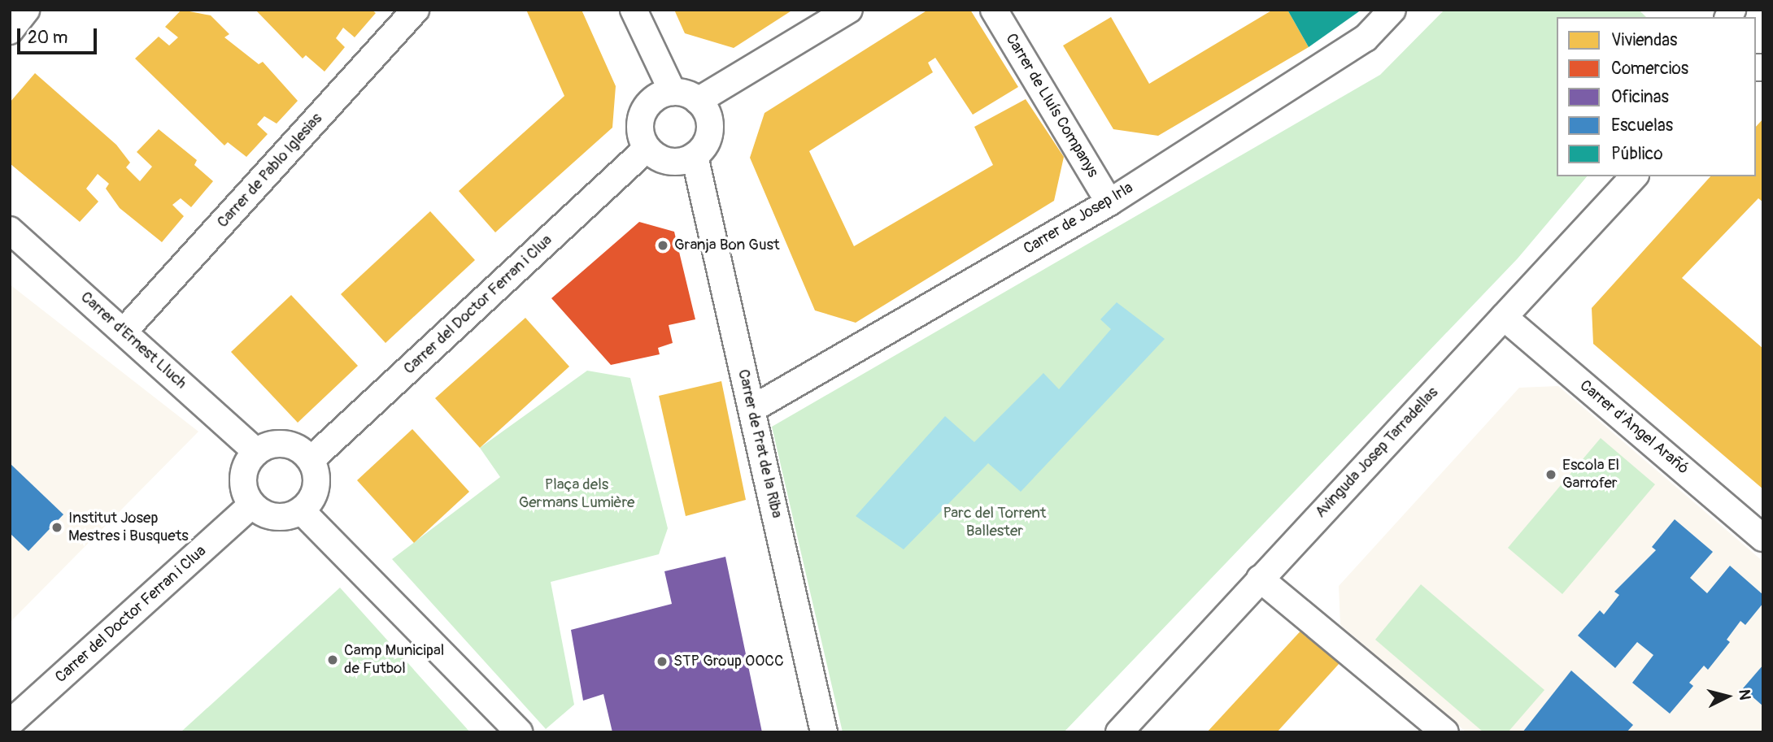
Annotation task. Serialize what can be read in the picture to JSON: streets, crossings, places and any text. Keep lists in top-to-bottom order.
{
  "streets": {
    "street": [
      "Carrer de Lluís Companys",
      "Carrer de Pablo Iglesias",
      "Carrer de Josep Irla",
      "Carrer del Doctor Ferran i Clua",
      "Carrer d'Ernest Lluch",
      "Carrer d'Àngel Arañó",
      "Carrer de Prat de la Riba",
      "Avinguda Josep Tarradellas"
    ]
  },
  "crossings": [
    ["Carrer de Lluís Companys", "Carrer de Josep Irla"],
    ["Carrer de Pablo Iglesias", "Carrer d'Ernest Lluch"],
    ["Carrer de Josep Irla", "Carrer de Prat de la Riba"],
    ["Carrer del Doctor Ferran i Clua", "Carrer d'Ernest Lluch"],
    ["Carrer del Doctor Ferran i Clua", "Carrer de Prat de la Riba"],
    ["Carrer d'Àngel Arañó", "Avinguda Josep Tarradellas"]
  ],
  "parks": ["Plaça dels Germans Lumière", "Parc del Torrent Ballester"],
  "places": [
    "Granja Bon Gust",
    "Escola El Garrofer",
    "Institut Josep Mestres i Busquets",
    "Camp Municipal de Futbol",
    "STP Group OOCC"
  ],
  "legend": [
    "Viviendas",
    "Comercios",
    "Oficinas",
    "Escuelas",
    "Público"
  ],
  "scale_bar": "20 m",
  "north": "right"
}
